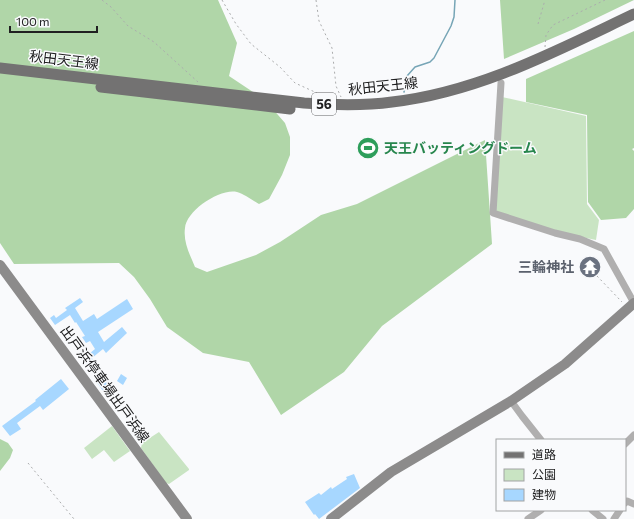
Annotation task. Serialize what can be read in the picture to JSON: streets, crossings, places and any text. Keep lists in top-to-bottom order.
{
  "streets": {
    "main road": ["秋田天王線", "56"],
    "street": ["出戸浜停車場出戸浜線"]
  },
  "places": {
    "sports": ["天王バッティングドーム"],
    "temple": ["三輪神社"]
  },
  "legend": ["道路", "公園", "建物"],
  "scale_bar": "100 m"
}
